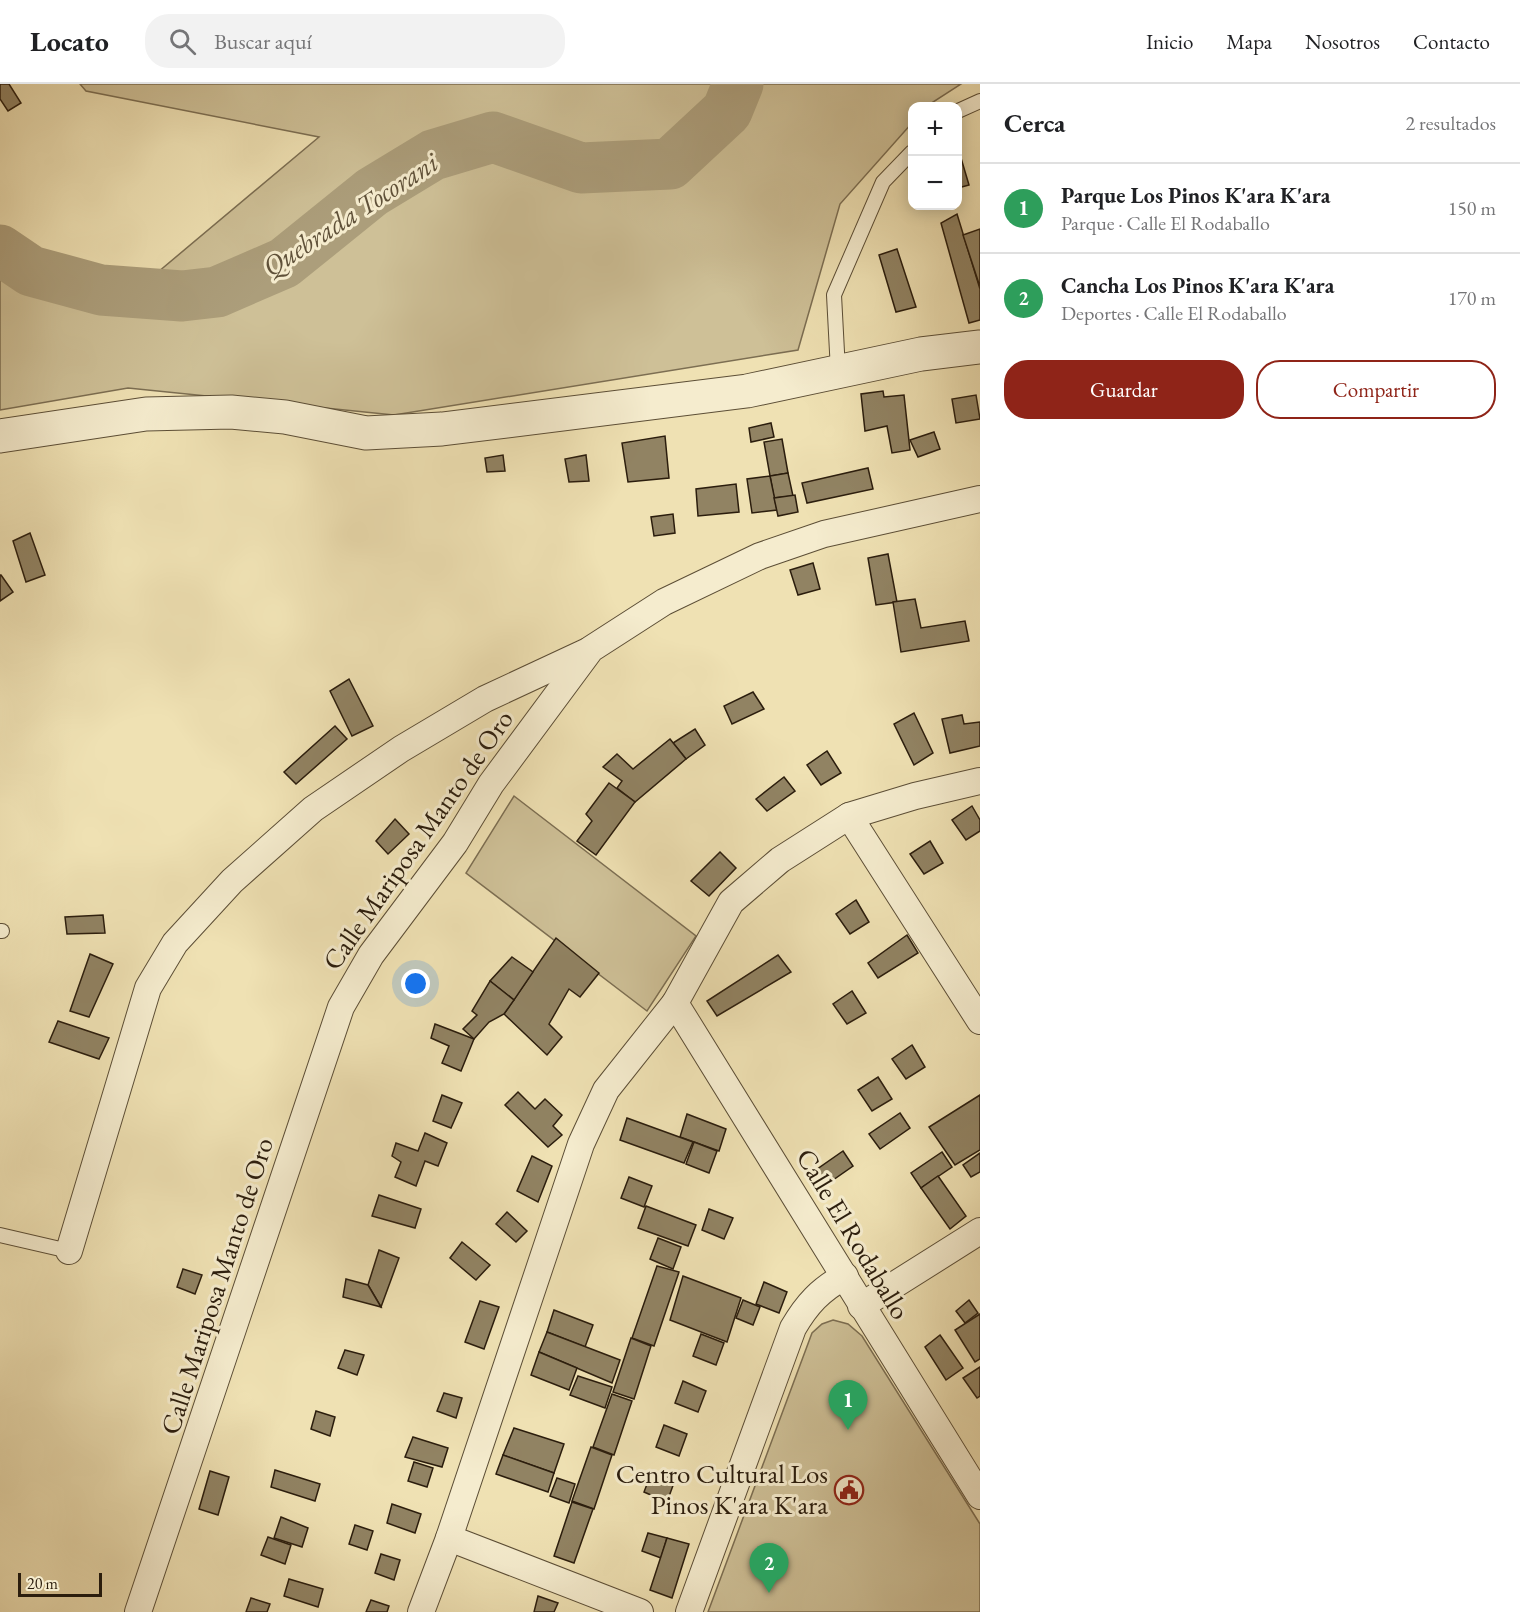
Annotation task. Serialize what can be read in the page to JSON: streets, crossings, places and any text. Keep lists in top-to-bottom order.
{
  "streets": {
    "street": ["Calle Mariposa Manto de Oro", "Calle El Rodaballo"]
  },
  "water": ["Quebrada Tocorani"],
  "places": {
    "public building": ["Centro Cultural Los Pinos K'ara K'ara"]
  },
  "scale_bar": "20 m",
  "page": {
    "header": "Locato",
    "search": "Buscar aquí",
    "nav": [
      "Inicio",
      "Mapa",
      "Nosotros",
      "Contacto"
    ],
    "heading": ["Cerca", "2 resultados"],
    "map_buttons": ["+", "−"],
    "list": [
      {
        "mark": "1",
        "name": "Parque Los Pinos K'ara K'ara",
        "note": "Parque · Calle El Rodaballo",
        "value": "150 m"
      },
      {
        "mark": "2",
        "name": "Cancha Los Pinos K'ara K'ara",
        "note": "Deportes · Calle El Rodaballo",
        "value": "170 m"
      }
    ],
    "buttons": ["Guardar", "Compartir"],
    "pins": ["1", "2"],
    "scale": "20 m"
  }
}
